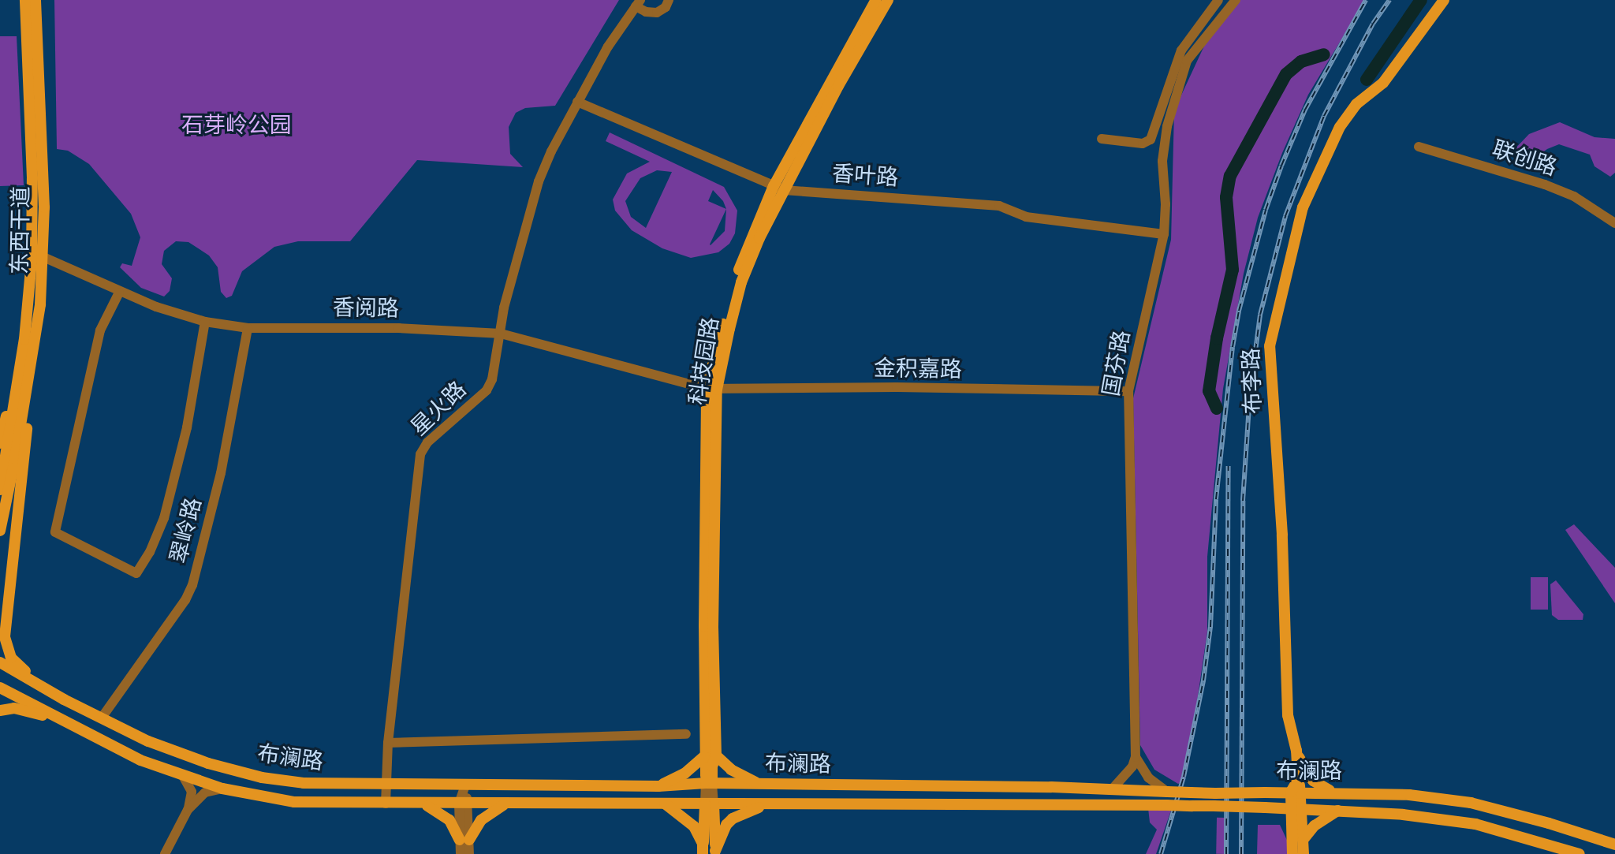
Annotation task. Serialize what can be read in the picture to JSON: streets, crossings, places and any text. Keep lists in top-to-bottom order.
{
  "streets": {
    "main road": [
      "东西干道",
      "科技园路",
      "布李路",
      "布澜路"
    ],
    "street": [
      "联创路",
      "香叶路",
      "香阅路",
      "国芬路",
      "金积嘉路",
      "星火路",
      "翠岭路"
    ]
  },
  "crossings": [
    ["香叶路", "科技园路"],
    ["香叶路", "国芬路"],
    ["香叶路", "星火路"],
    ["东西干道", "香阅路"],
    ["香阅路", "科技园路"],
    ["香阅路", "金积嘉路"],
    ["香阅路", "星火路"],
    ["香阅路", "翠岭路"],
    ["科技园路", "金积嘉路"],
    ["科技园路", "布澜路"],
    ["国芬路", "金积嘉路"],
    ["布李路", "布澜路"],
    ["星火路", "布澜路"],
    ["翠岭路", "布澜路"]
  ],
  "parks": ["石芽岭公园"]
}
